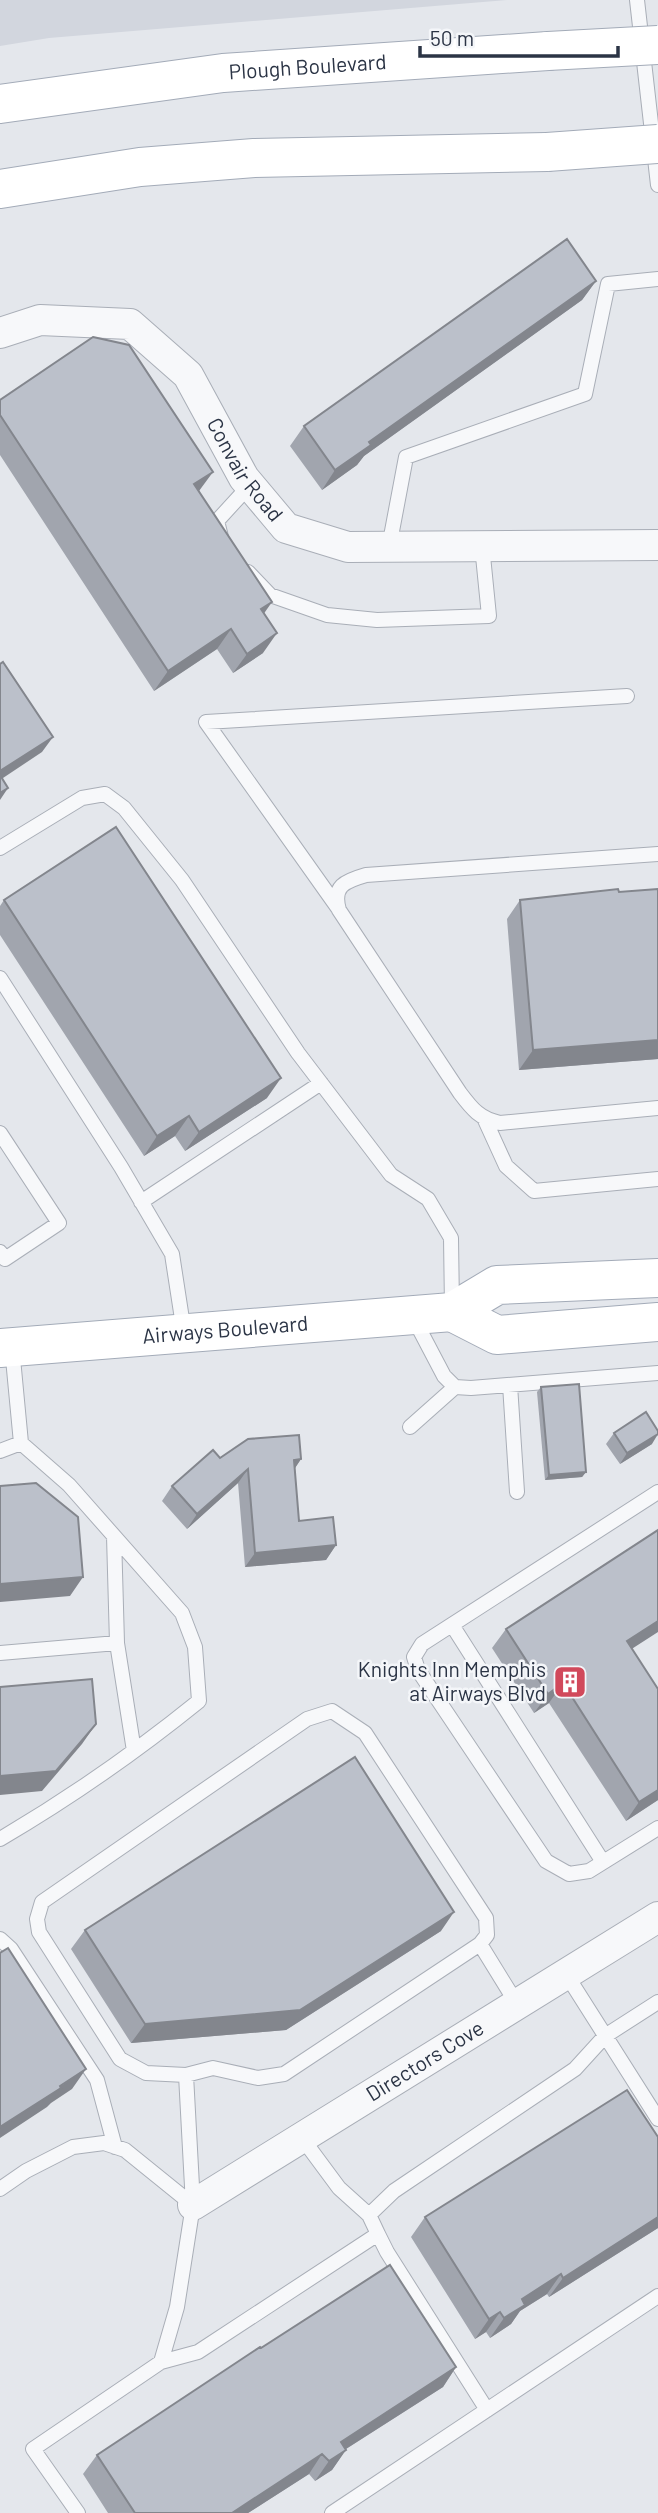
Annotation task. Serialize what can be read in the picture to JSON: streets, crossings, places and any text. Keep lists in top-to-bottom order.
{
  "streets": {
    "main road": ["Plough Boulevard", "Airways Boulevard"],
    "street": ["Convair Road", "Directors Cove"]
  },
  "places": {
    "building": ["Knights Inn Memphis at Airways Blvd"]
  },
  "scale_bar": "50 m"
}
